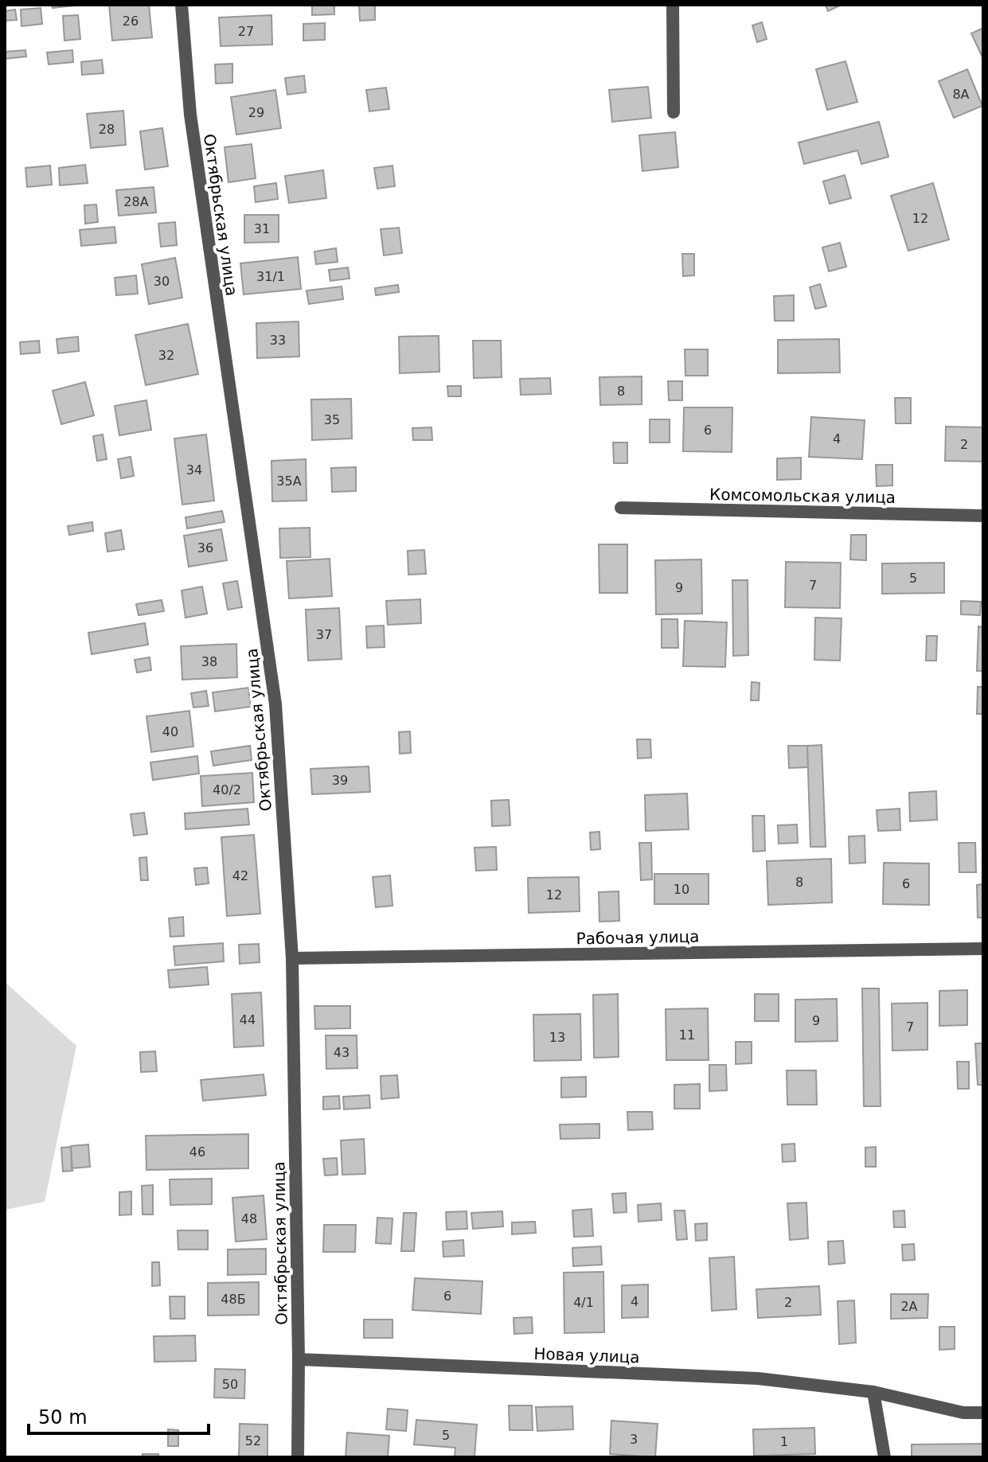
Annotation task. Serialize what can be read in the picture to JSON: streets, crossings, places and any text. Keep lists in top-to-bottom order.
{
  "streets": {
    "street": [
      "Октябрьская улица",
      "Комсомольская улица",
      "Рабочая улица",
      "Новая улица"
    ]
  },
  "crossings": [
    ["Октябрьская улица", "Рабочая улица"],
    ["Октябрьская улица", "Новая улица"]
  ],
  "house_numbers": [
    "26",
    "27",
    "8А",
    "29",
    "28",
    "28А",
    "12",
    "31",
    "31/1",
    "30",
    "33",
    "32",
    "8",
    "35",
    "6",
    "4",
    "2",
    "34",
    "35А",
    "36",
    "5",
    "7",
    "9",
    "37",
    "38",
    "40",
    "39",
    "40/2",
    "42",
    "8",
    "6",
    "10",
    "12",
    "44",
    "9",
    "7",
    "11",
    "13",
    "43",
    "46",
    "48",
    "6",
    "48Б",
    "4",
    "4/1",
    "2",
    "2А",
    "50",
    "5",
    "3",
    "52",
    "1"
  ],
  "scale_bar": "50 m"
}
